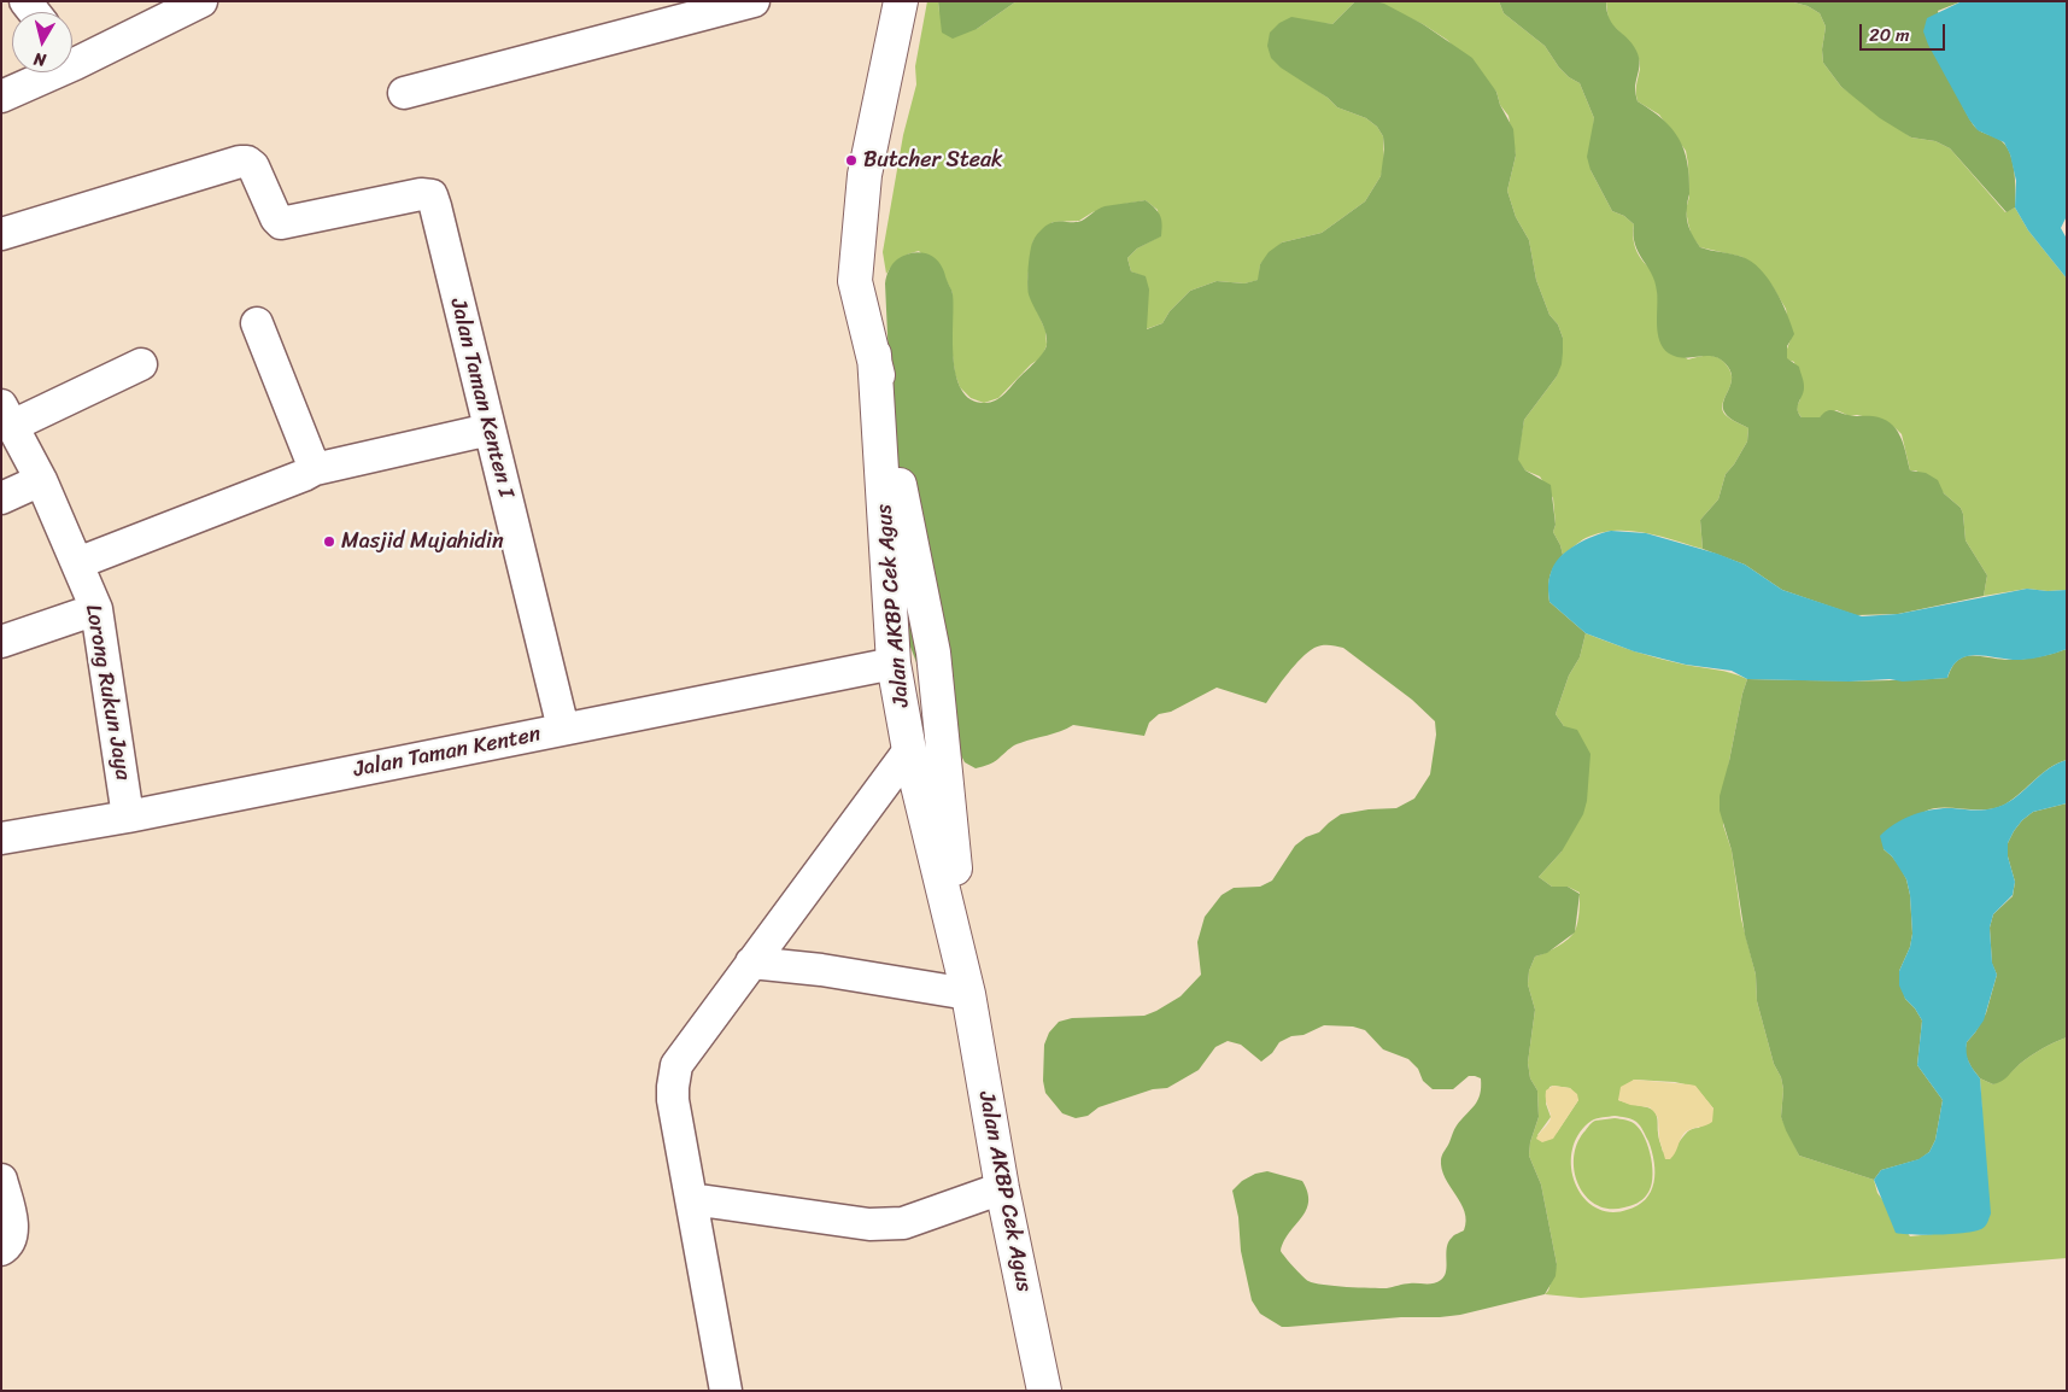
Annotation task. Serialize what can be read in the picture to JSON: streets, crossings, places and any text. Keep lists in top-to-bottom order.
{
  "streets": {
    "main road": ["Jalan AKBP Cek Agus"],
    "street": ["Jalan Taman Kenten I", "Lorong Rukun Jaya", "Jalan Taman Kenten"]
  },
  "crossings": [
    ["Jalan Taman Kenten I", "Jalan Taman Kenten"],
    ["Jalan AKBP Cek Agus", "Jalan Taman Kenten"],
    ["Lorong Rukun Jaya", "Jalan Taman Kenten"]
  ],
  "places": ["Butcher Steak", "Masjid Mujahidin"],
  "scale_bar": "20 m",
  "north": "bottom"
}
